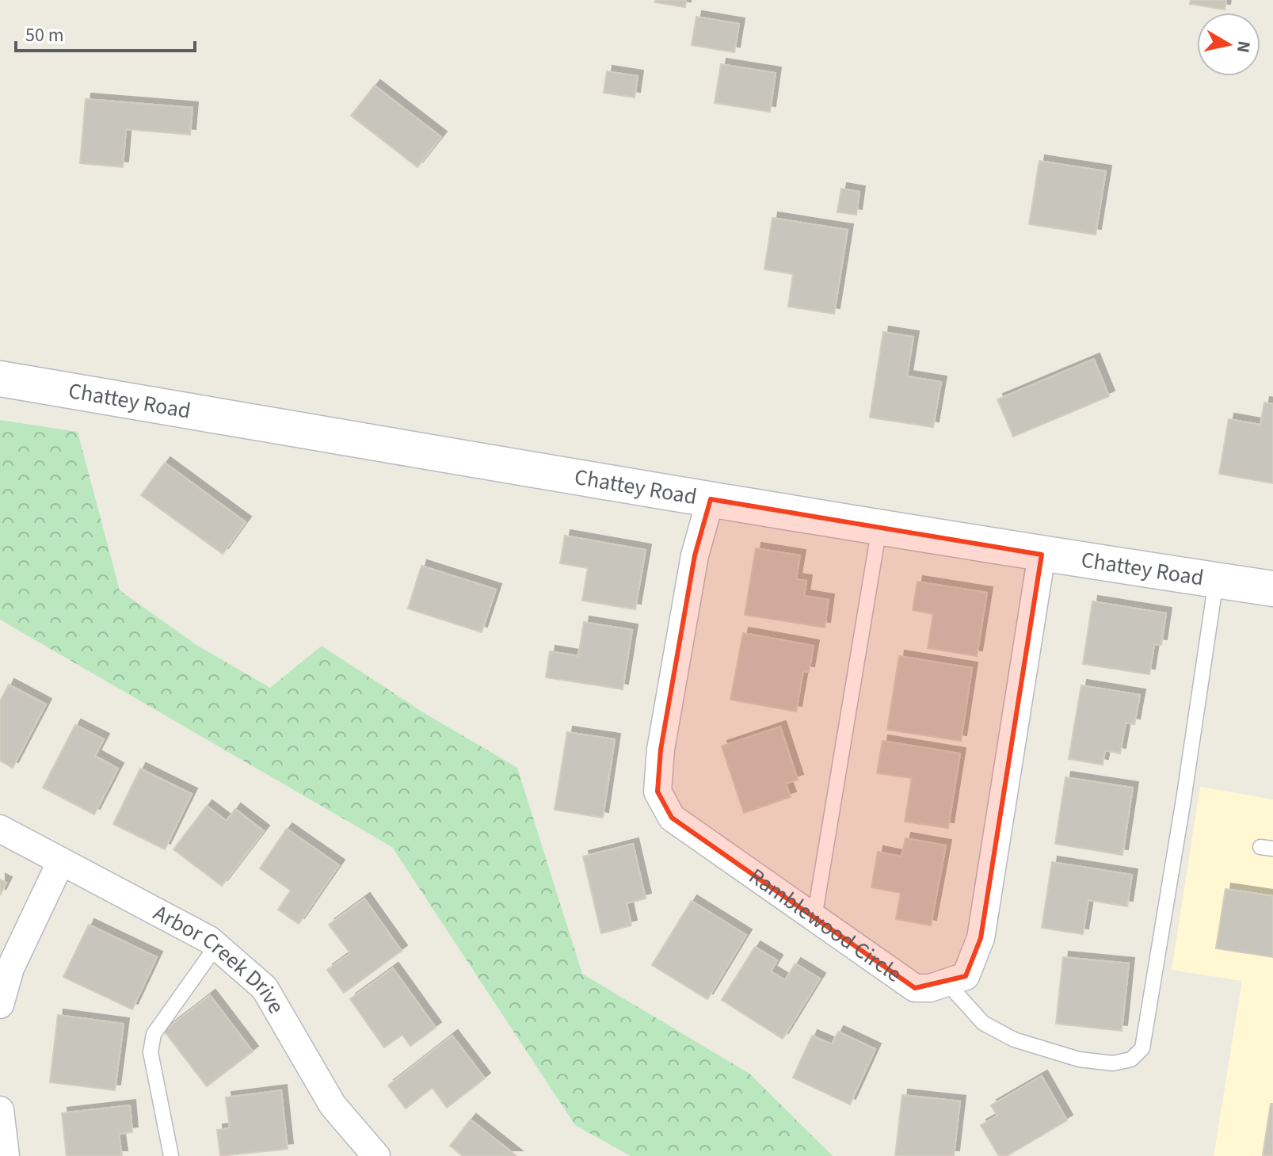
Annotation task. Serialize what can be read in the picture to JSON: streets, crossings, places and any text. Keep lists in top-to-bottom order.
{
  "streets": {
    "street": ["Chattey Road", "Ramblewood Circle", "Arbor Creek Drive"]
  },
  "crossings": [
    ["Chattey Road", "Ramblewood Circle"]
  ],
  "scale_bar": "50 m",
  "north": "right"
}
